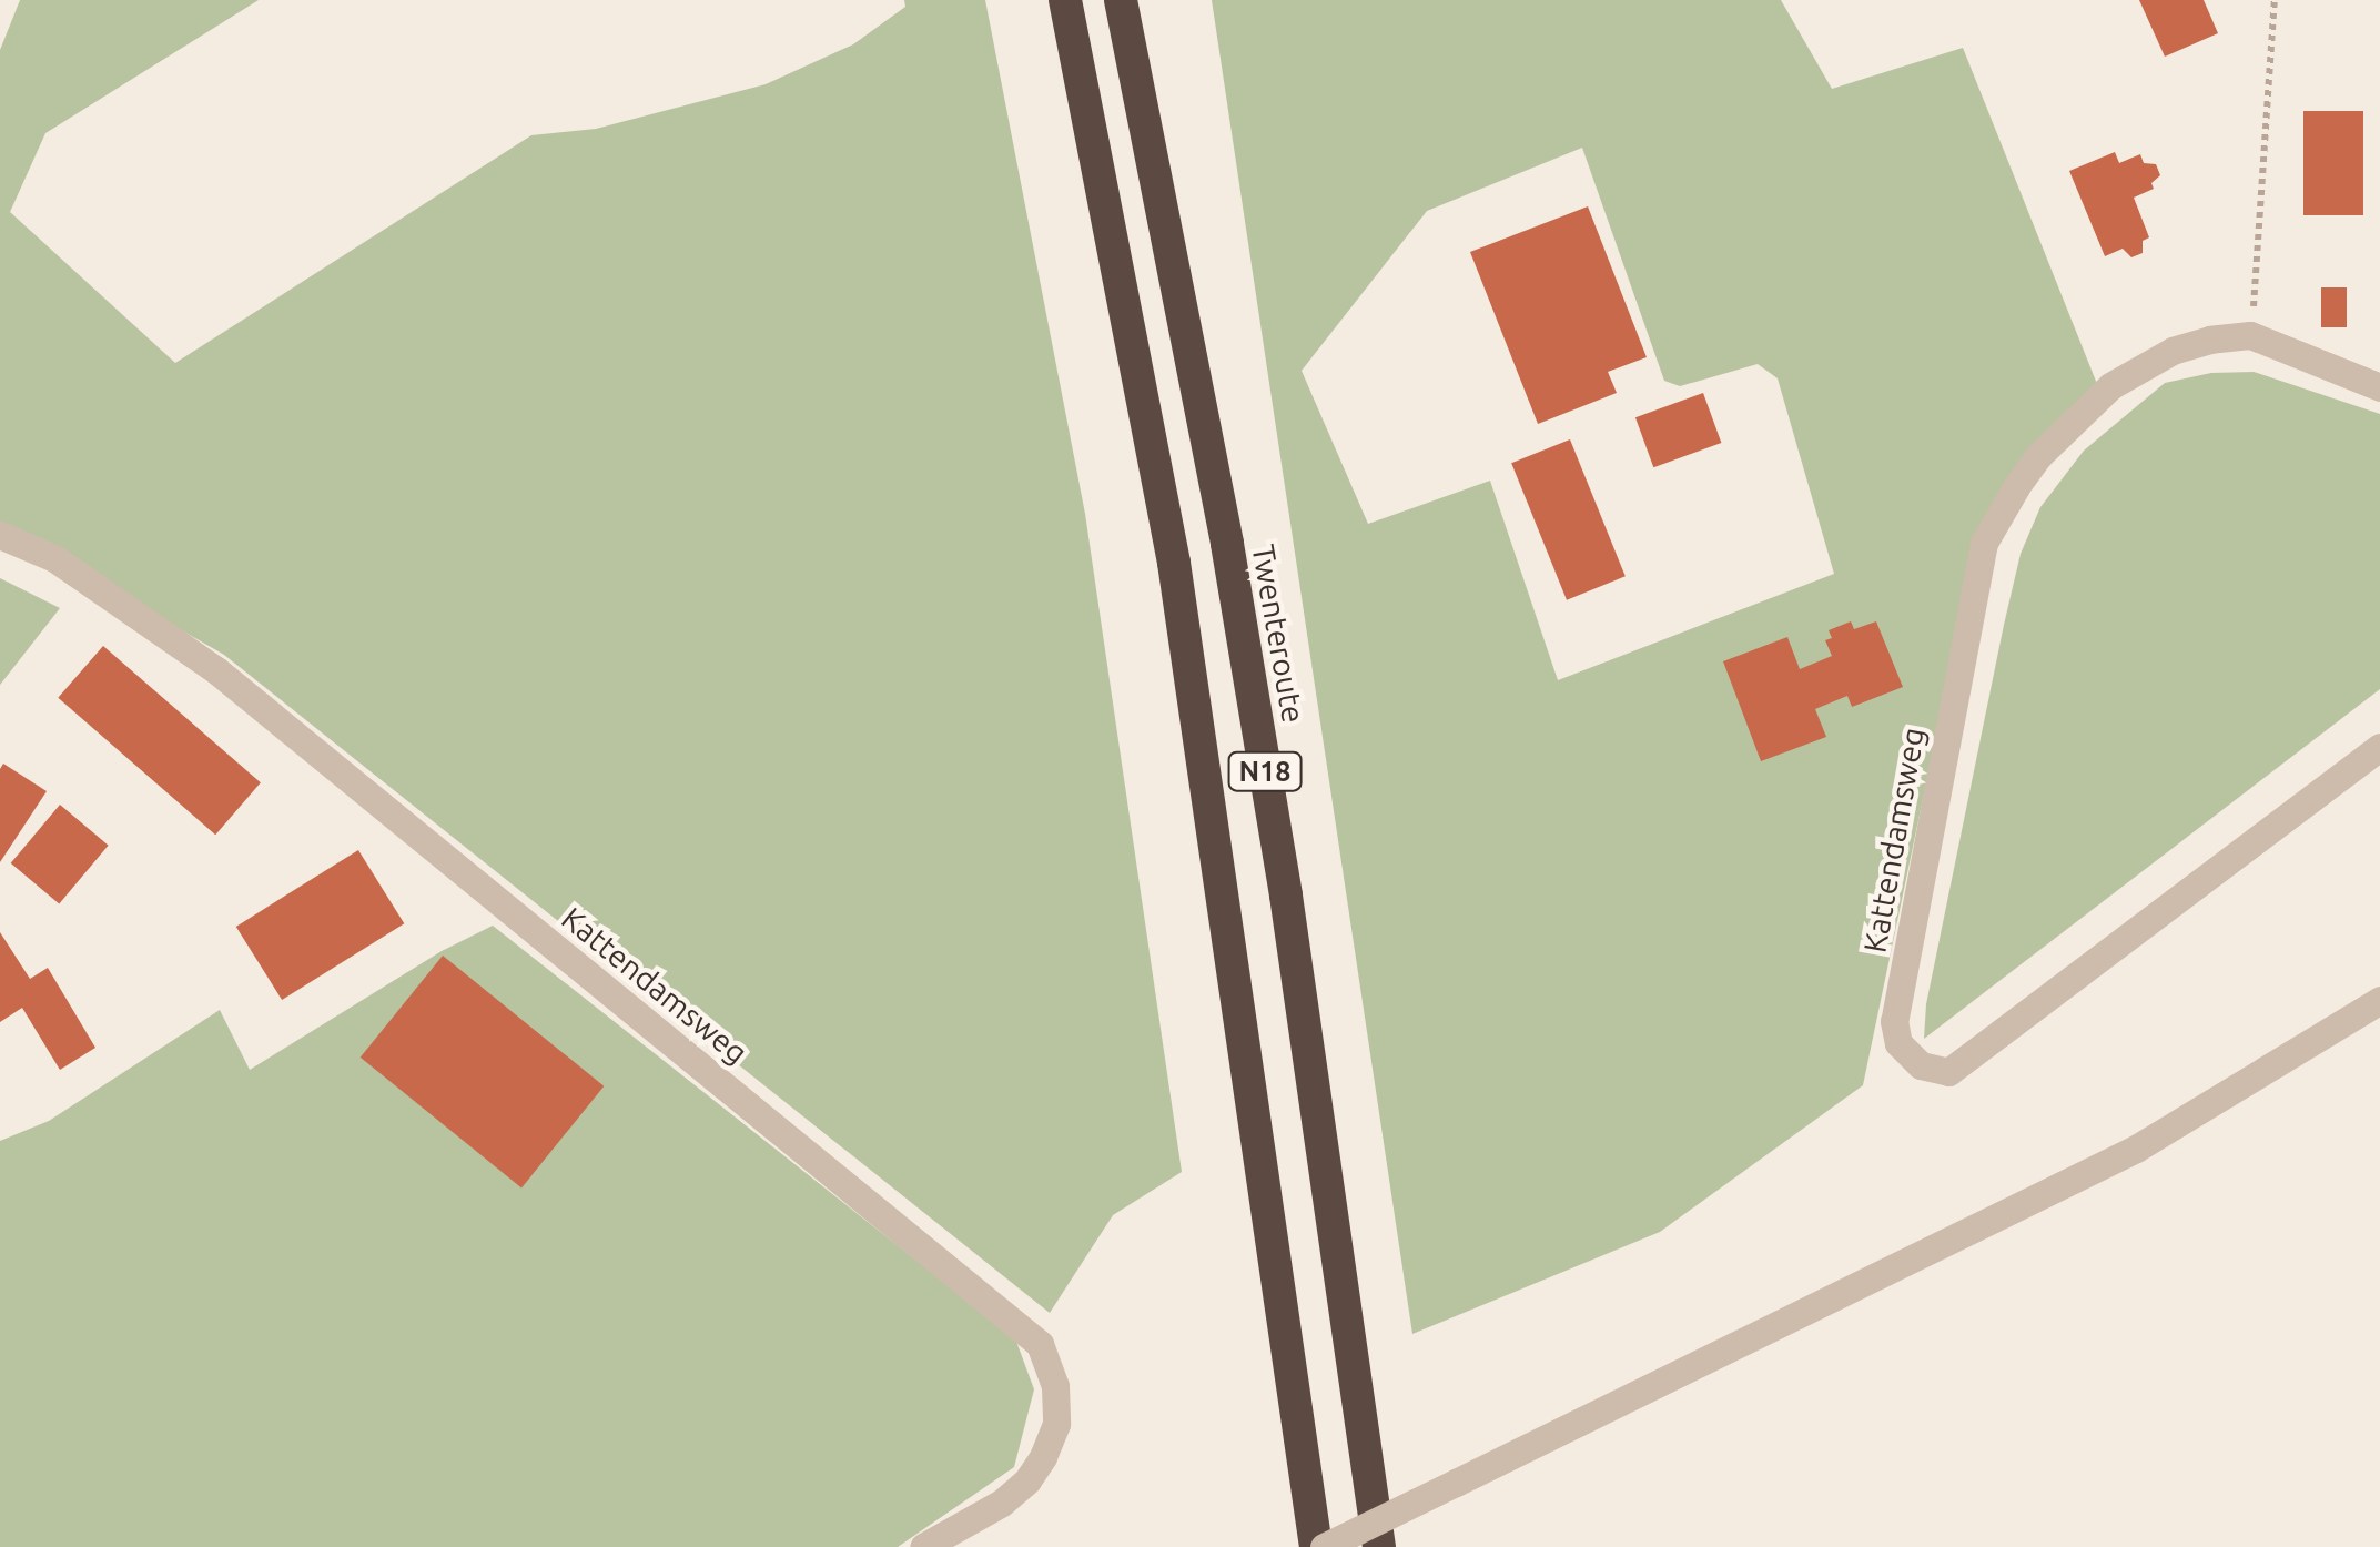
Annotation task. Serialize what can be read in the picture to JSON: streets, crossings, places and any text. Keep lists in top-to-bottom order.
{
  "streets": {
    "highway": ["Twenteroute", "N18"],
    "street": ["Kattendamsweg"]
  }
}
